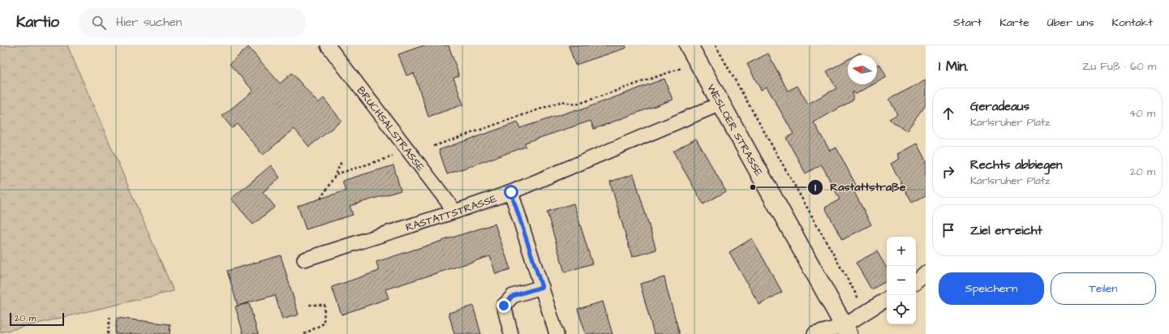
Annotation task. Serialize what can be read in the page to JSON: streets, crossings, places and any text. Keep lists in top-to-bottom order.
{
  "streets": {
    "street": ["BRUCHSALSTRASSE", "WESLOER STRASSE", "RASTATTSTRASSE"]
  },
  "crossings": [
    ["BRUCHSALSTRASSE", "RASTATTSTRASSE"],
    ["WESLOER STRASSE", "RASTATTSTRASSE"]
  ],
  "places": ["Rastattstraße"],
  "scale_bar": "20 m",
  "north": "left",
  "page": {
    "header": "Kartio",
    "search": "Hier suchen",
    "nav": [
      "Start",
      "Karte",
      "Über uns",
      "Kontakt"
    ],
    "heading": ["1 Min.", "Zu Fuß · 60 m"],
    "list": [
      ["Geradeaus", "Karlsruher Platz", "40 m"],
      ["Rechts abbiegen", "Karlsruher Platz", "20 m"],
      "Ziel erreicht"
    ],
    "map_buttons": ["+", "−"],
    "buttons": ["Speichern", "Teilen"],
    "scale": "20 m"
  }
}
